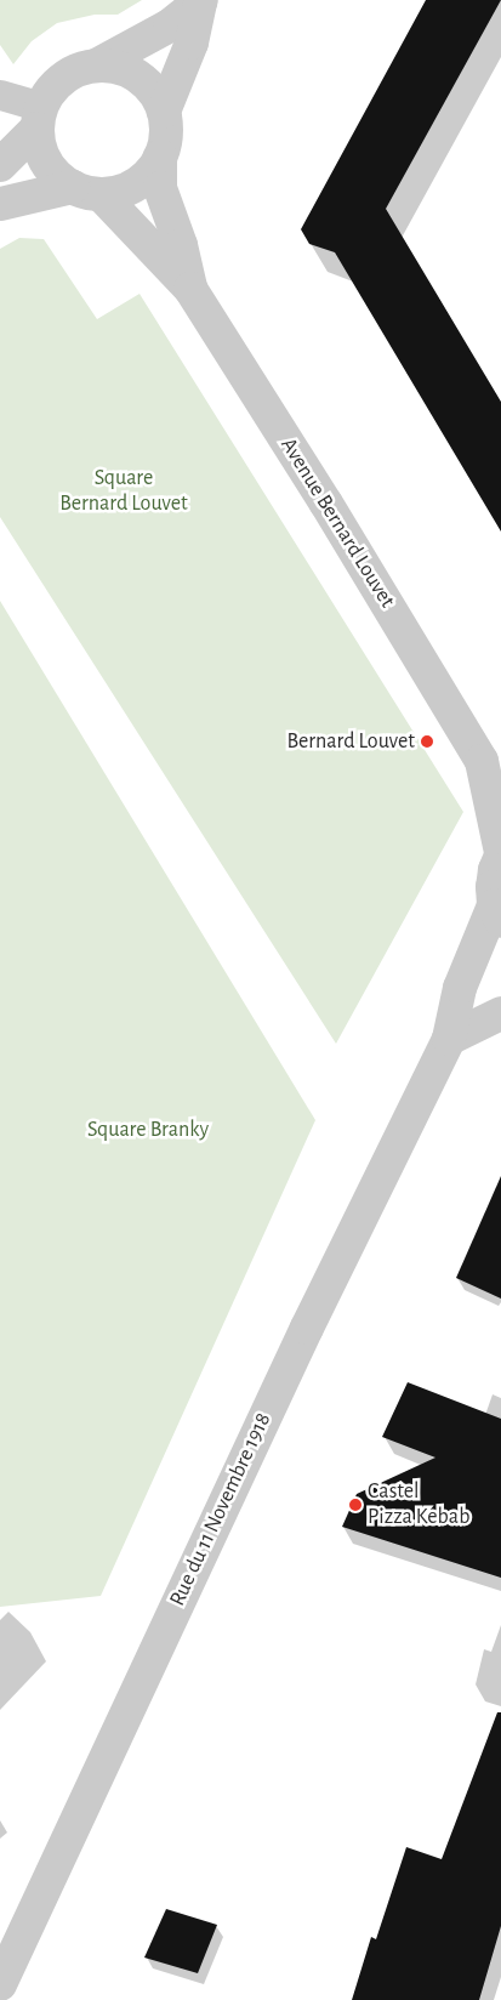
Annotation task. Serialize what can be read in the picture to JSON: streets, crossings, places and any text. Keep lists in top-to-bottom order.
{
  "streets": {
    "street": ["Avenue Bernard Louvet", "Rue du 11 Novembre 1918"]
  },
  "parks": ["Square Bernard Louvet", "Square Branky"],
  "places": ["Bernard Louvet", "Castel Pizza Kebab"]
}
